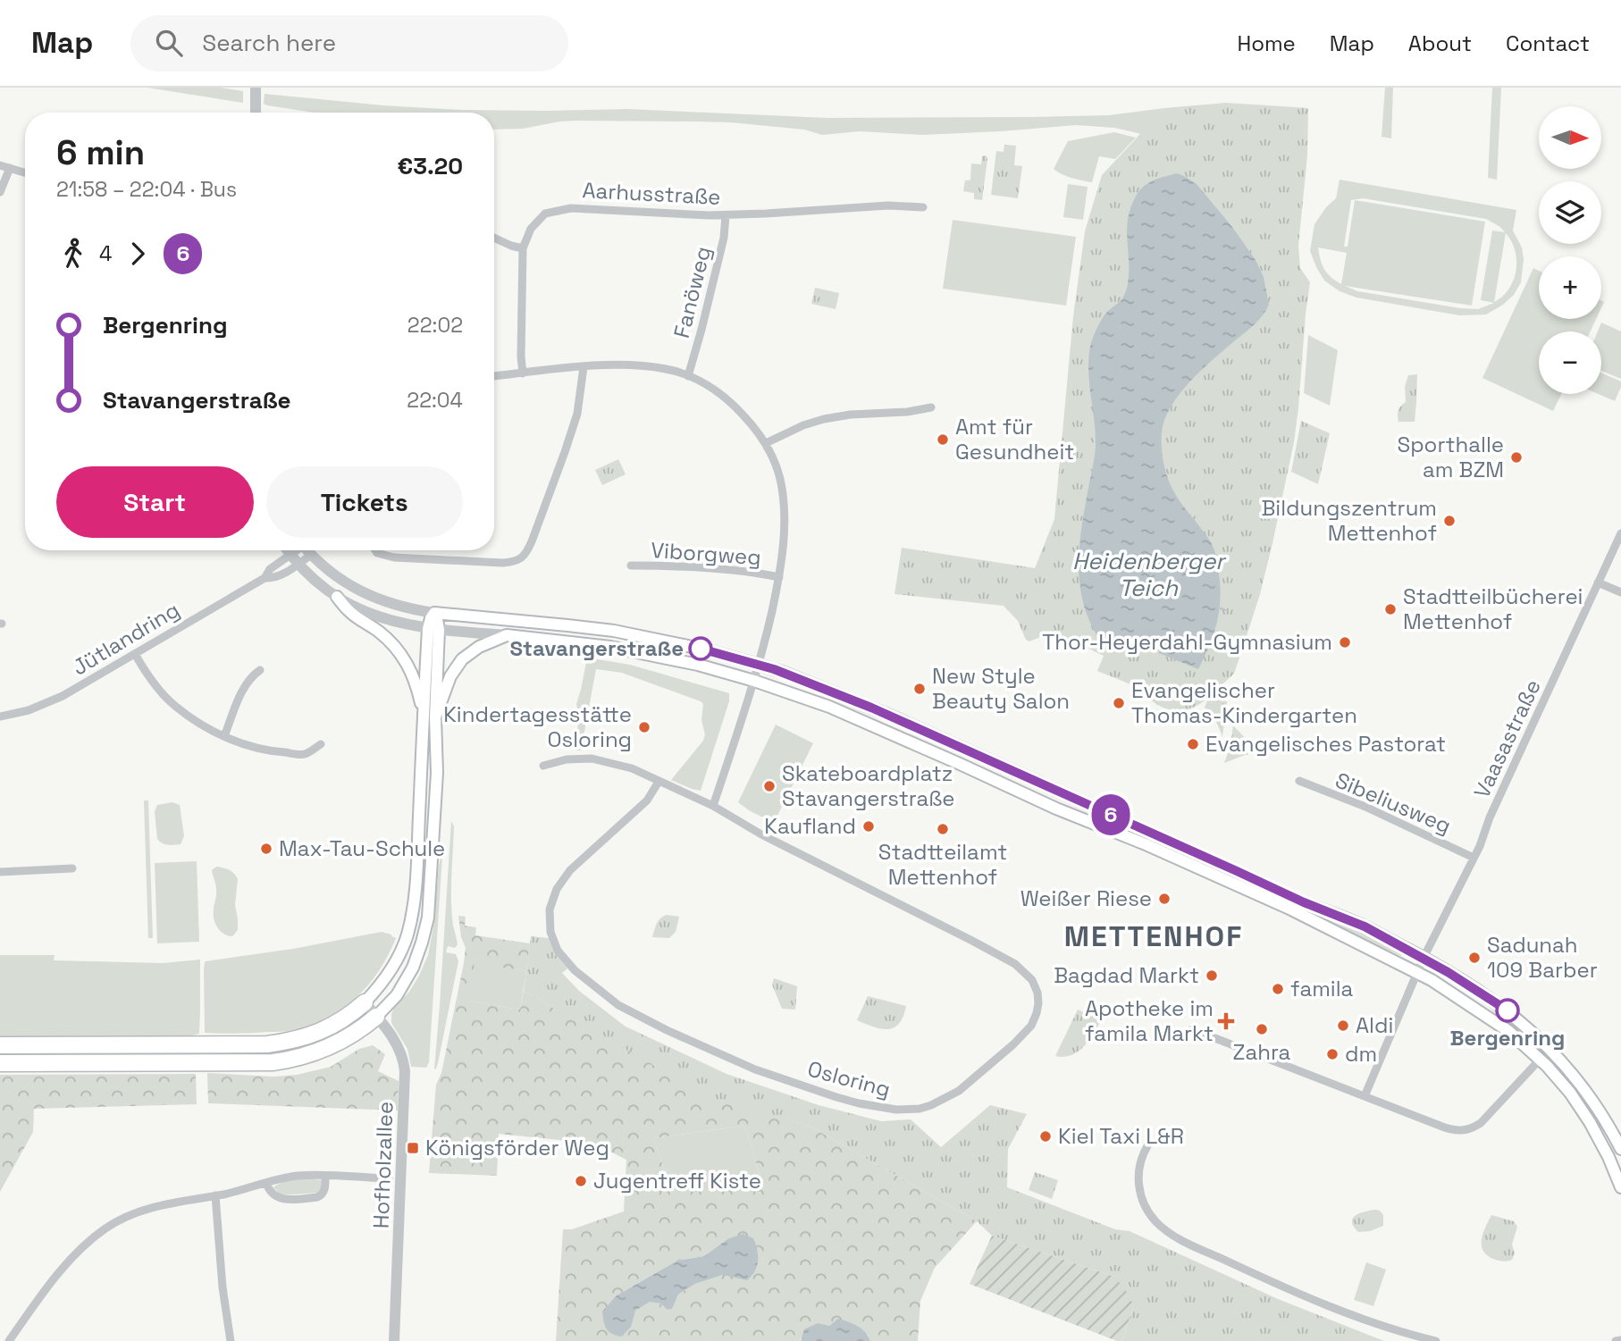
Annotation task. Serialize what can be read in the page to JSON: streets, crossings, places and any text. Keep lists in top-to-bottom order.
{
  "streets": {
    "street": [
      "Aarhusstraße",
      "Fanöweg",
      "Viborgweg",
      "Jütlandring",
      "Vaasastraße",
      "Sibeliusweg",
      "Osloring",
      "Hofholzallee"
    ]
  },
  "crossings": [
    ["Aarhusstraße", "Fanöweg"],
    ["Vaasastraße", "Sibeliusweg"]
  ],
  "districts": ["METTENHOF"],
  "water": ["Heidenberger Teich"],
  "places": {
    "other": [
      "Amt für Gesundheit",
      "Sporthalle am BZM",
      "Bildungszentrum Mettenhof",
      "Stadtteilbücherei Mettenhof",
      "Thor-Heyerdahl-Gymnasium",
      "Stavangerstraße",
      "New Style Beauty Salon",
      "Evangelischer Thomas-Kindergarten",
      "Kindertagesstätte Osloring",
      "Evangelisches Pastorat",
      "Skateboardplatz Stavangerstraße",
      "Kaufland",
      "Stadtteilamt Mettenhof",
      "Max-Tau-Schule",
      "Weißer Riese",
      "Sadunah 109 Barber",
      "Bagdad Markt",
      "famila",
      "Bergenring",
      "Aldi",
      "Zahra",
      "dm",
      "Kiel Taxi L&R",
      "Jugentreff Kiste"
    ],
    "health": ["Apotheke im famila Markt"],
    "transit": ["Königsförder Weg"]
  },
  "lines": ["bus line 6"],
  "north": "right",
  "page": {
    "header": "Map",
    "search": "Search here",
    "nav": [
      "Home",
      "Map",
      "About",
      "Contact"
    ],
    "on_map": "6",
    "map_buttons": ["+", "−"],
    "heading": ["6 min", "21:58 – 22:04 · Bus", "€3.20"],
    "legs": ["4", "6"],
    "list": [
      {
        "name": "Bergenring",
        "value": "22:02"
      },
      {
        "name": "Stavangerstraße",
        "value": "22:04"
      }
    ],
    "buttons": ["Start", "Tickets"]
  }
}
